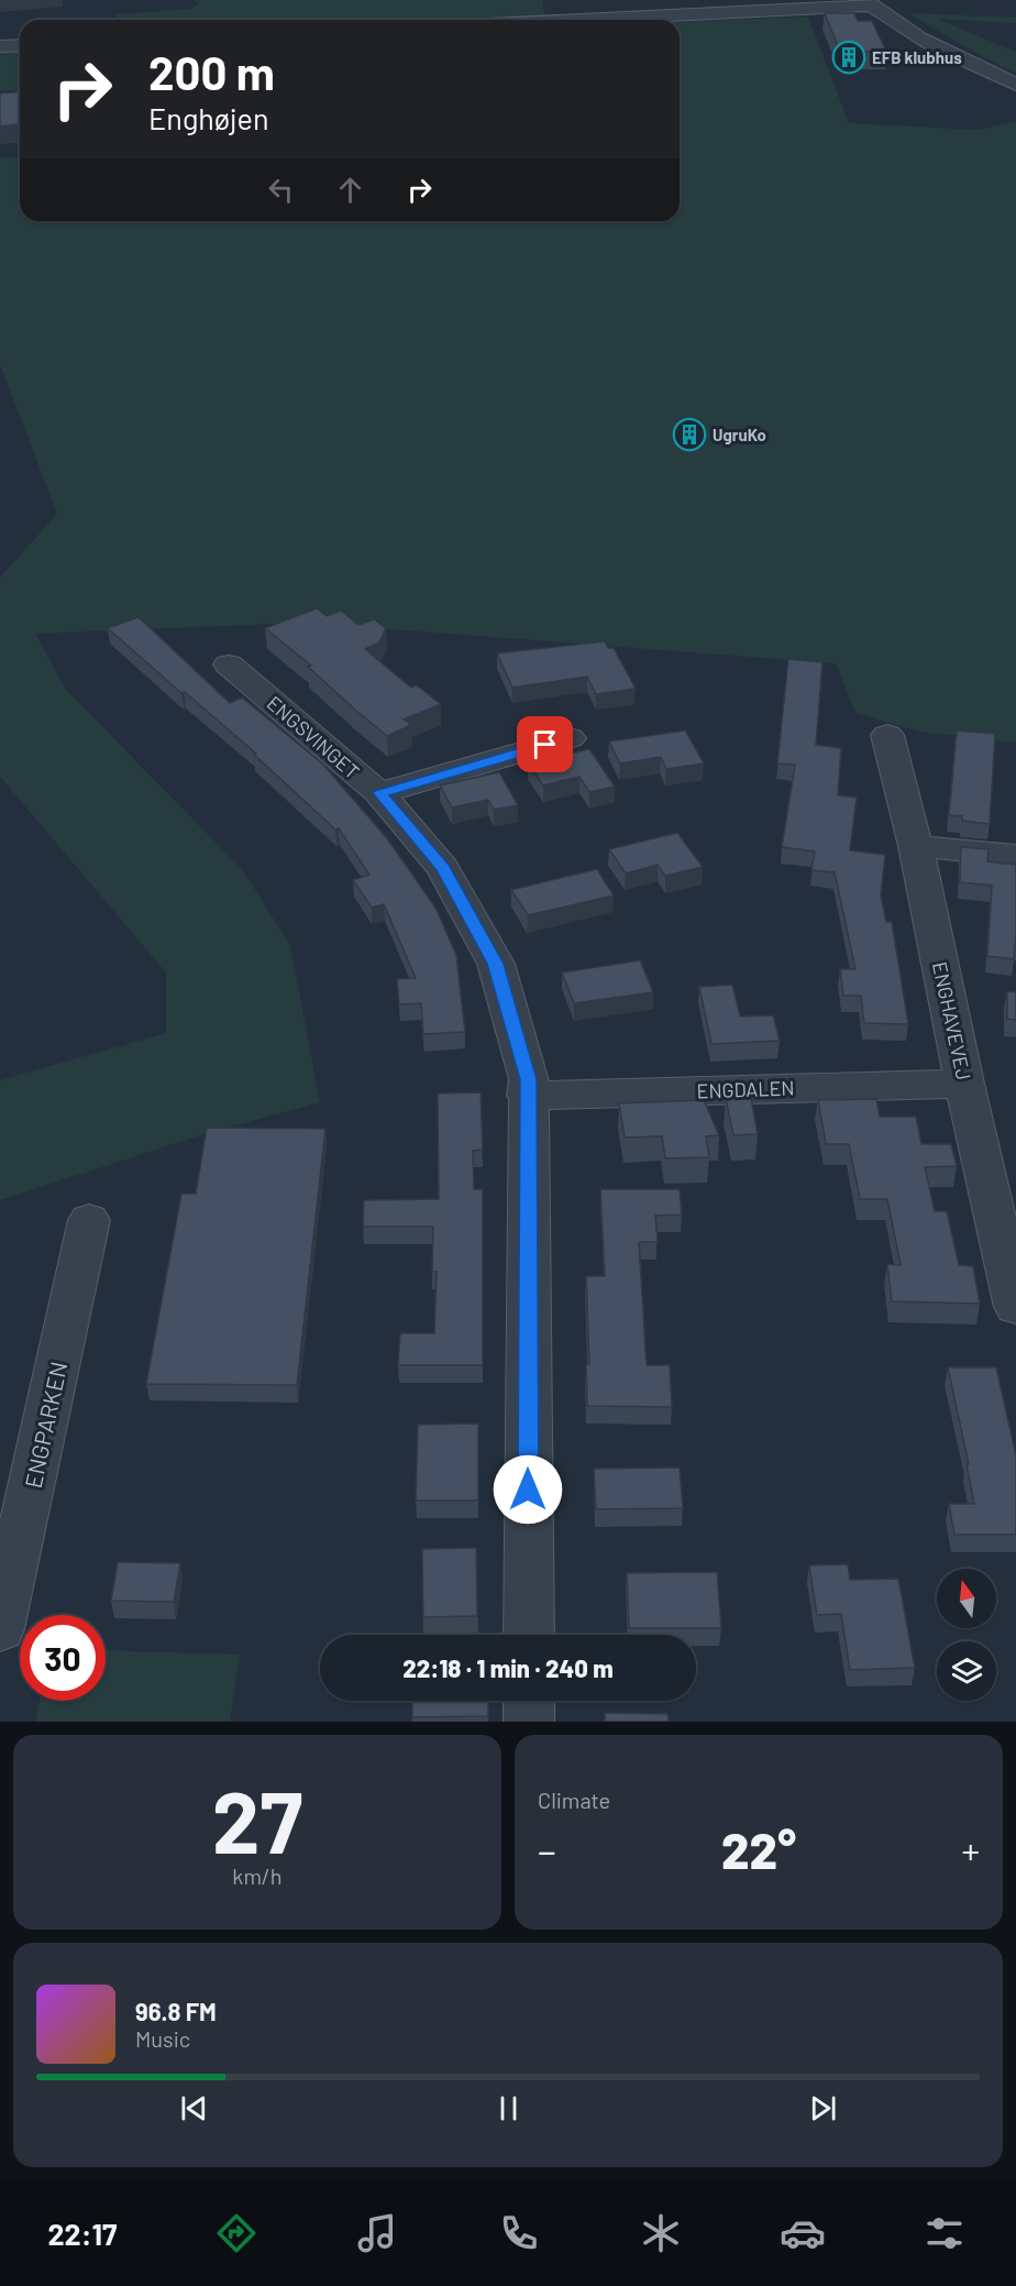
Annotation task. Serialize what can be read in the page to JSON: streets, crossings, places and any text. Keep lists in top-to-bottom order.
{
  "streets": {
    "street": [
      "ENGSVINGET",
      "ENGHAVEVEJ",
      "ENGDALEN",
      "ENGPARKEN"
    ]
  },
  "crossings": [
    ["ENGSVINGET", "ENGDALEN"],
    ["ENGHAVEVEJ", "ENGDALEN"]
  ],
  "places": {
    "building": ["EFB klubhus", "UgruKo"]
  },
  "north": "top",
  "page": {
    "turn": ["200 m", "Enghøjen"],
    "limit": "30",
    "trip": "22:18 · 1 min · 240 m",
    "tile": [
      ["27", "km/h"],
      "Climate"
    ],
    "heat": ["−", "22°", "+"],
    "song": ["96.8 FM", "Music"],
    "tabs": "22:17"
  }
}
